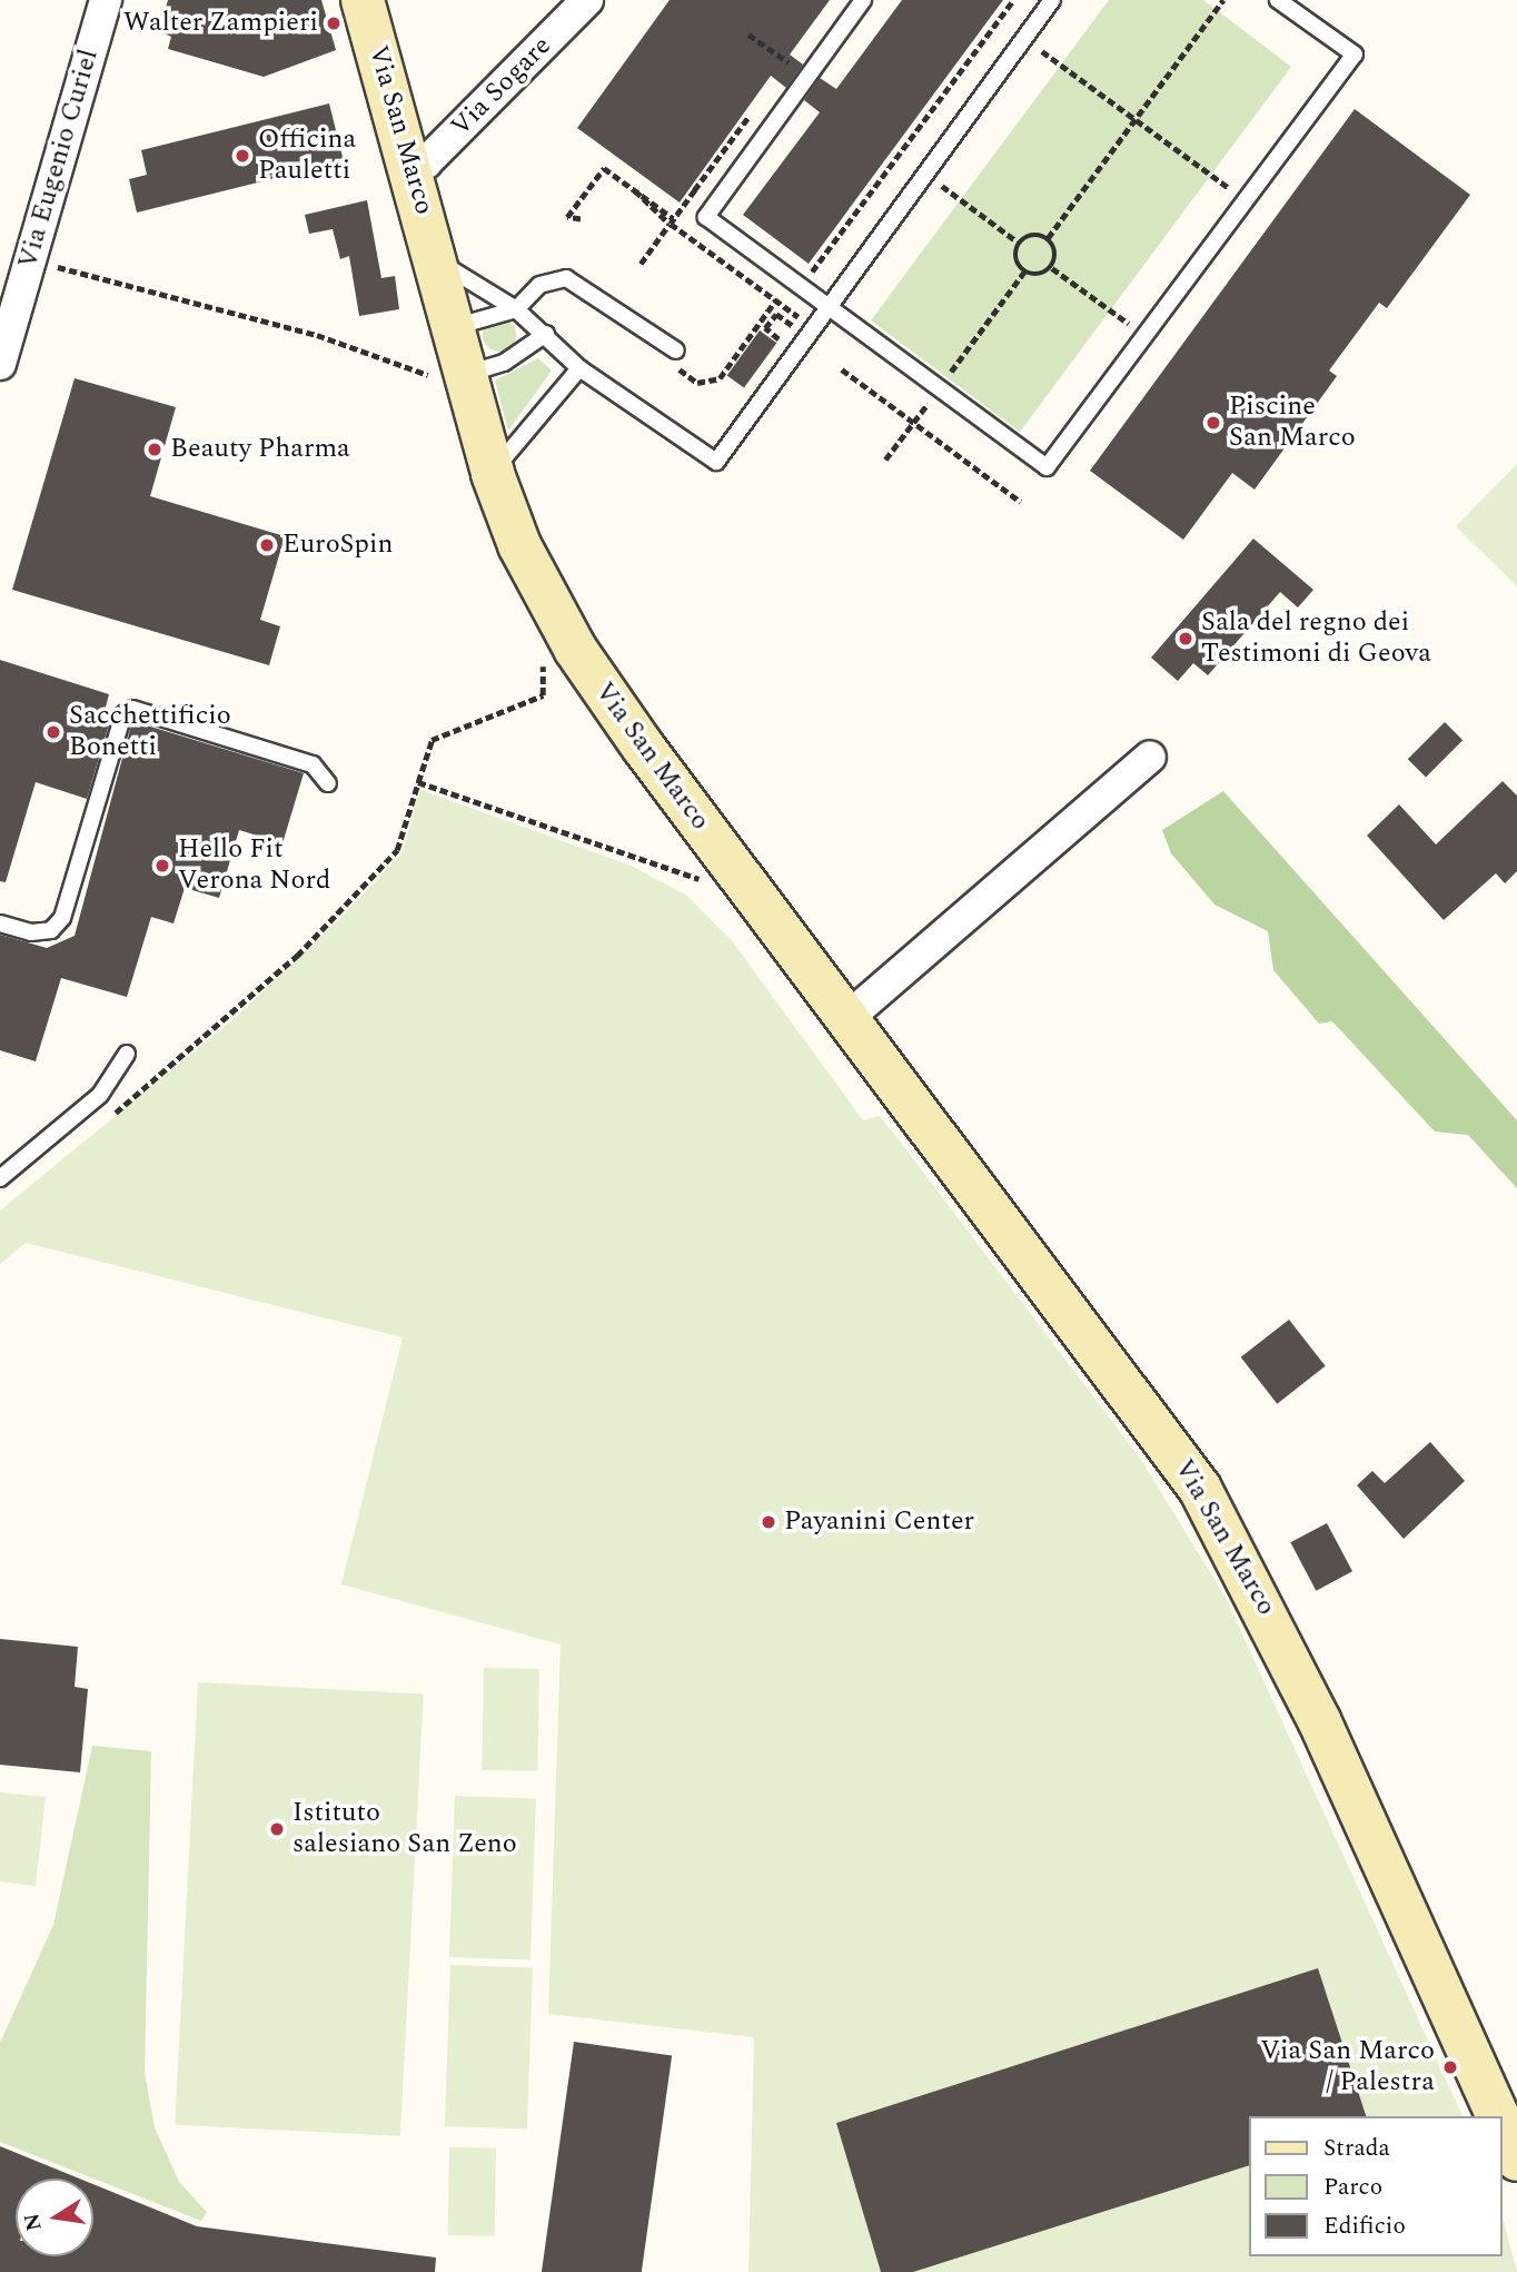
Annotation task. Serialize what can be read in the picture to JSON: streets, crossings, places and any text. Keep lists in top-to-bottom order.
{
  "streets": {
    "main road": ["Via San Marco"],
    "street": ["Via Sogare", "Via Eugenio Curiel"]
  },
  "crossings": [
    ["Via Sogare", "Via San Marco"]
  ],
  "places": [
    "Walter Zampieri",
    "Officina Pauletti",
    "Piscine San Marco",
    "Beauty Pharma",
    "EuroSpin",
    "Sala del regno dei Testimoni di Geova",
    "Sacchettificio Bonetti",
    "Hello Fit Verona Nord",
    "Payanini Center",
    "Istituto salesiano San Zeno",
    "Via San Marco / Palestra"
  ],
  "legend": ["Strada", "Parco", "Edificio"],
  "north": "left"
}
